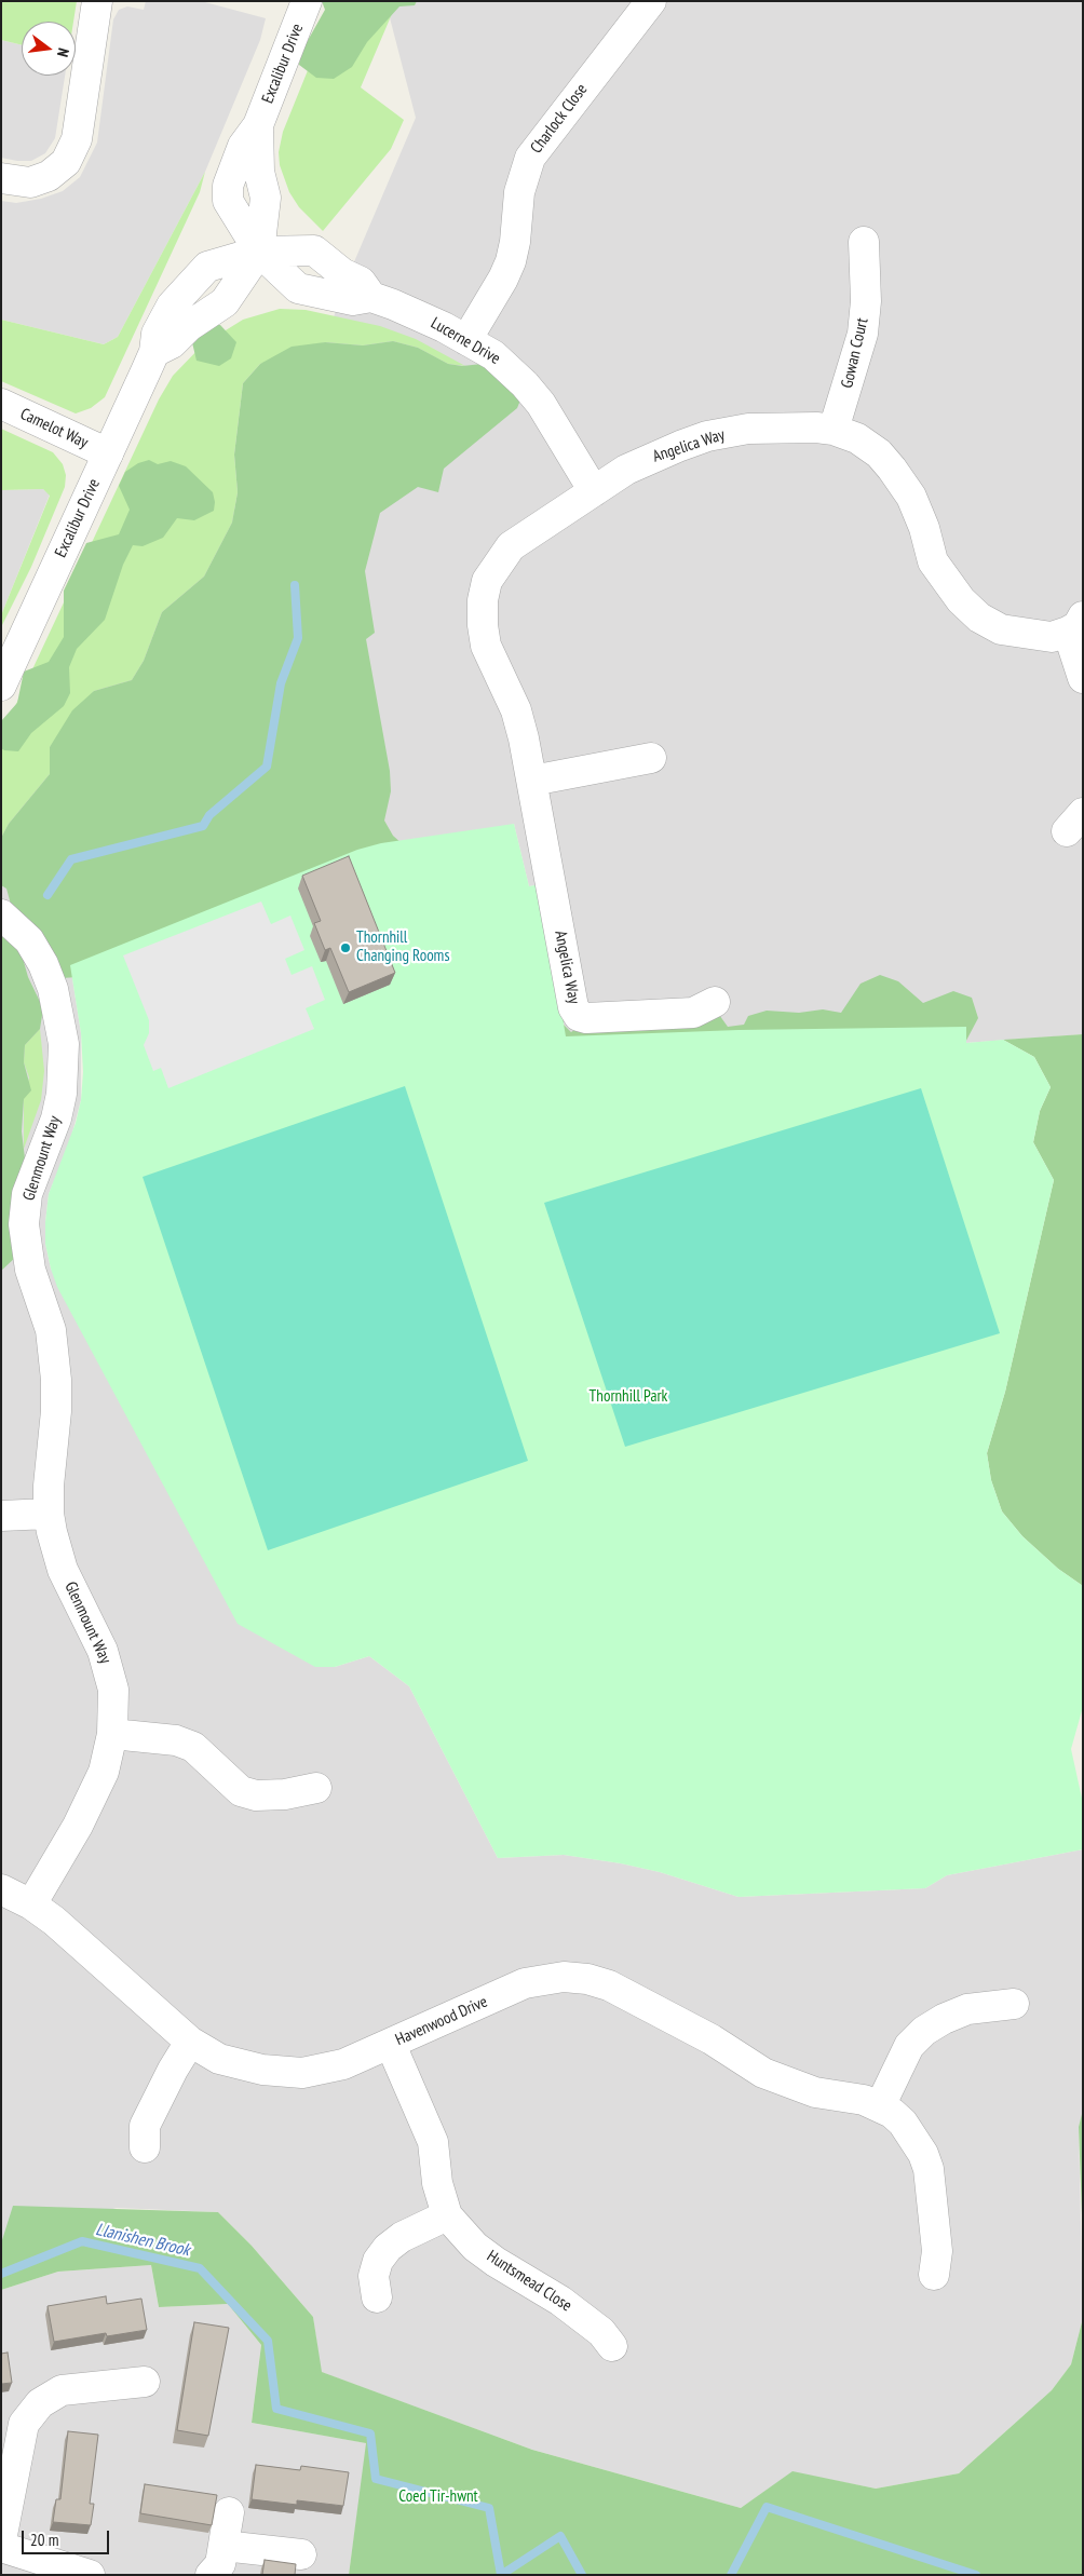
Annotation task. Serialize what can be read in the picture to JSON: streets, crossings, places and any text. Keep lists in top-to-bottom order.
{
  "streets": {
    "street": [
      "Excalibur Drive",
      "Charlock Close",
      "Lucerne Drive",
      "Gowan Court",
      "Camelot Way",
      "Angelica Way",
      "Glenmount Way",
      "Havenwood Drive",
      "Huntsmead Close"
    ]
  },
  "crossings": [
    ["Excalibur Drive", "Lucerne Drive"],
    ["Excalibur Drive", "Camelot Way"],
    ["Charlock Close", "Lucerne Drive"],
    ["Lucerne Drive", "Angelica Way"],
    ["Gowan Court", "Angelica Way"],
    ["Glenmount Way", "Havenwood Drive"],
    ["Havenwood Drive", "Huntsmead Close"]
  ],
  "water": ["Llanishen Brook"],
  "parks": ["Thornhill Park", "Coed Tir-hwnt"],
  "places": ["Thornhill Changing Rooms"],
  "scale_bar": "20 m",
  "north": "right"
}
